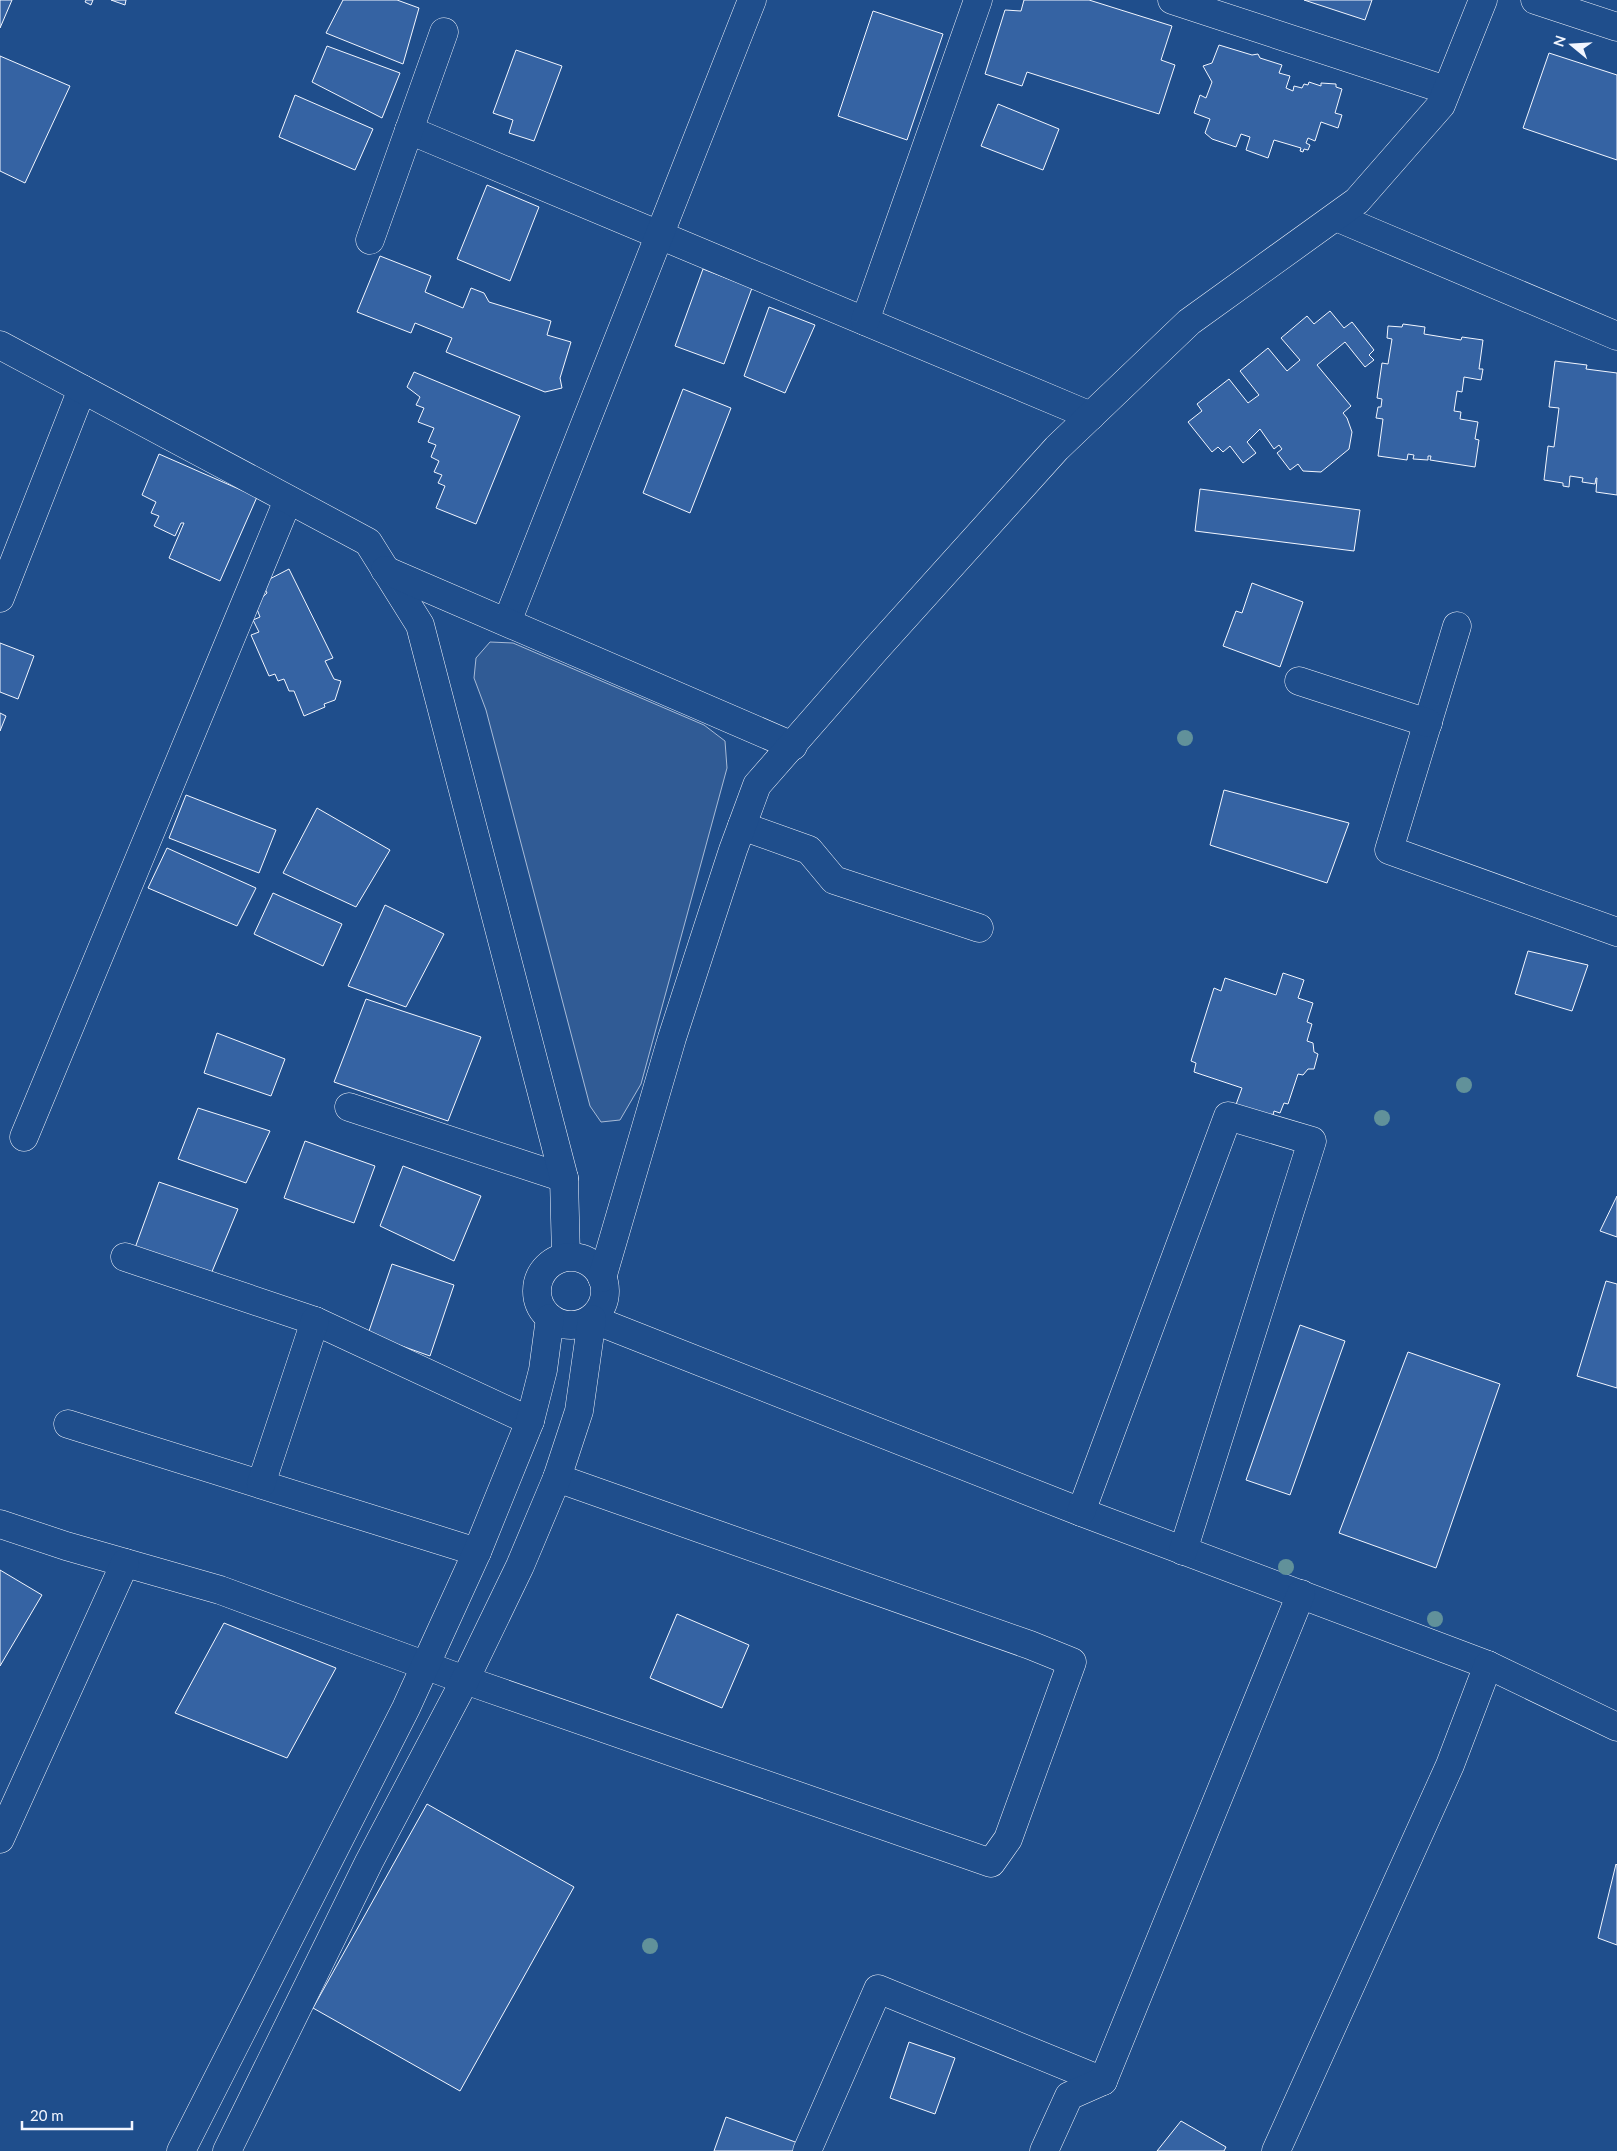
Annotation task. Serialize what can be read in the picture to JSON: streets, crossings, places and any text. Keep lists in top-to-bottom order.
{
  "scale_bar": "20 m",
  "north": "left"
}
